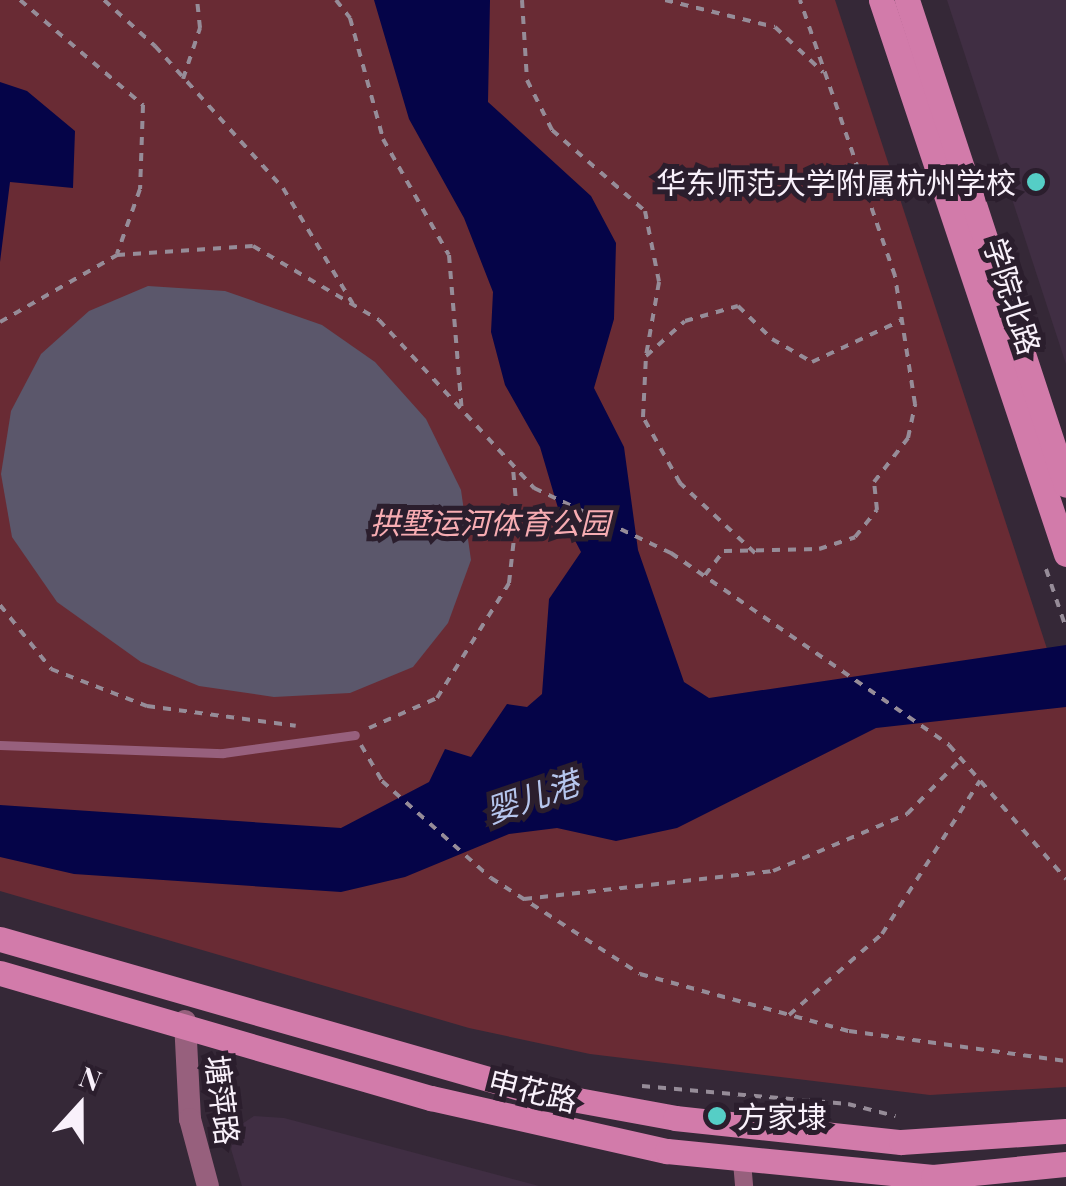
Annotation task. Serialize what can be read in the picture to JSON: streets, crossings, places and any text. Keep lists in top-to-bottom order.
{
  "streets": {
    "main road": ["学院北路", "申花路"],
    "street": ["塘萍路"]
  },
  "crossings": [
    ["申花路", "塘萍路"]
  ],
  "water": ["婴儿港"],
  "parks": ["拱墅运河体育公园"],
  "places": ["华东师范大学附属杭州学校", "方家埭"],
  "north": "top"
}
